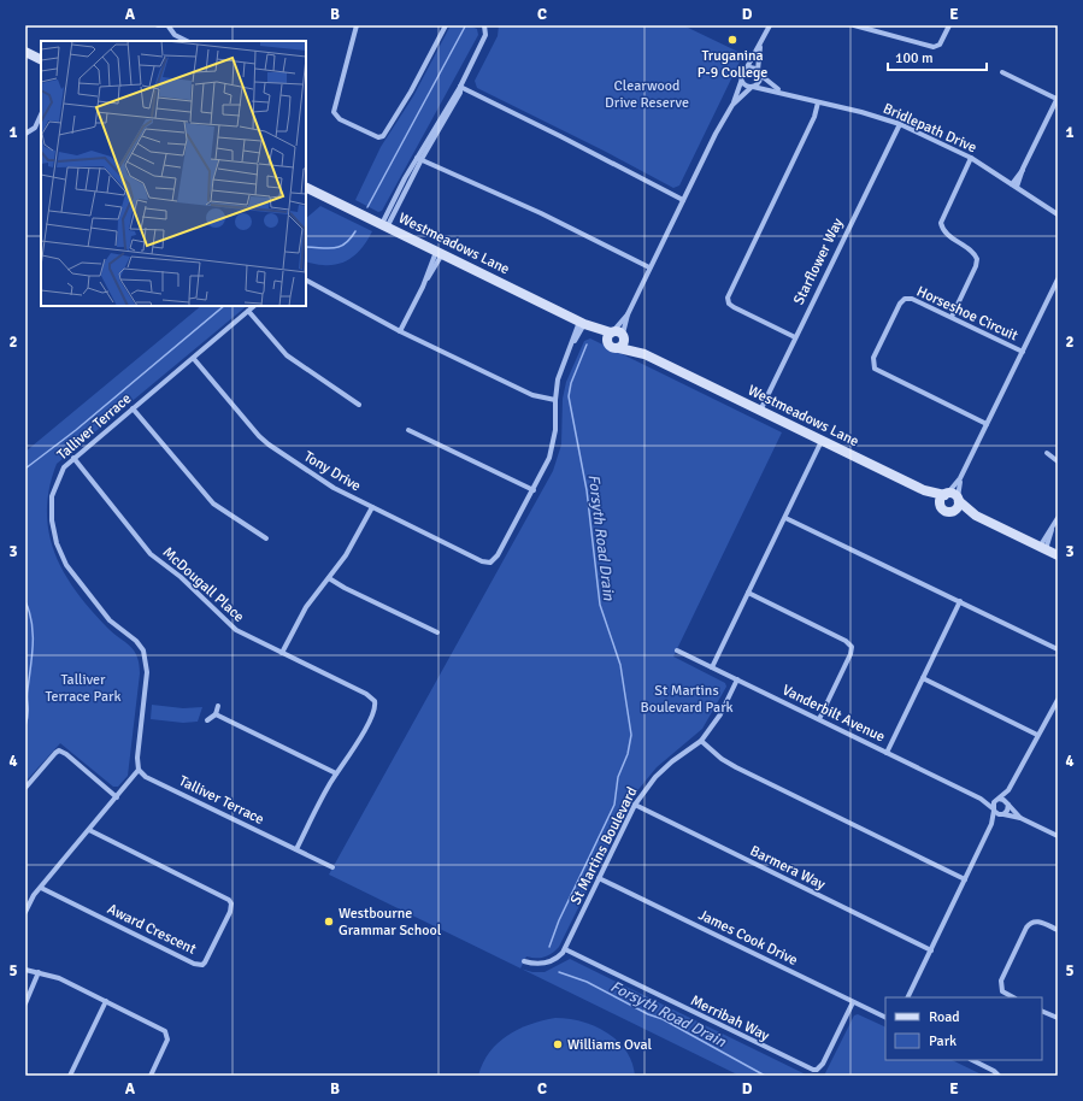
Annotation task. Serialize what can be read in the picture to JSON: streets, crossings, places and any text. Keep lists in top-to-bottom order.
{
  "streets": {
    "street": [
      "Bridlepath Drive",
      "Westmeadows Lane",
      "Starflower Way",
      "Horseshoe Circuit",
      "Talliver Terrace",
      "Tony Drive",
      "McDougall Place",
      "Vanderbilt Avenue",
      "St Martins Boulevard",
      "Barmera Way",
      "Award Crescent",
      "James Cook Drive",
      "Merribah Way"
    ]
  },
  "crossings": [
    ["Bridlepath Drive", "Starflower Way"],
    ["Westmeadows Lane", "Starflower Way"],
    ["Talliver Terrace", "Tony Drive"],
    ["Talliver Terrace", "McDougall Place"],
    ["Vanderbilt Avenue", "St Martins Boulevard"],
    ["St Martins Boulevard", "Barmera Way"],
    ["St Martins Boulevard", "James Cook Drive"],
    ["St Martins Boulevard", "Merribah Way"],
    ["James Cook Drive", "Merribah Way"]
  ],
  "water": ["Forsyth Road Drain"],
  "parks": ["Clearwood Drive Reserve", "Talliver Terrace Park", "St Martins Boulevard Park"],
  "places": ["Truganina P-9 College", "Westbourne Grammar School", "Williams Oval"],
  "legend": ["Road", "Park"],
  "scale_bar": "100 m",
  "grid": {
    "columns": [
      "A",
      "B",
      "C",
      "D",
      "E"
    ],
    "rows": [
      "1",
      "2",
      "3",
      "4",
      "5"
    ]
  }
}
